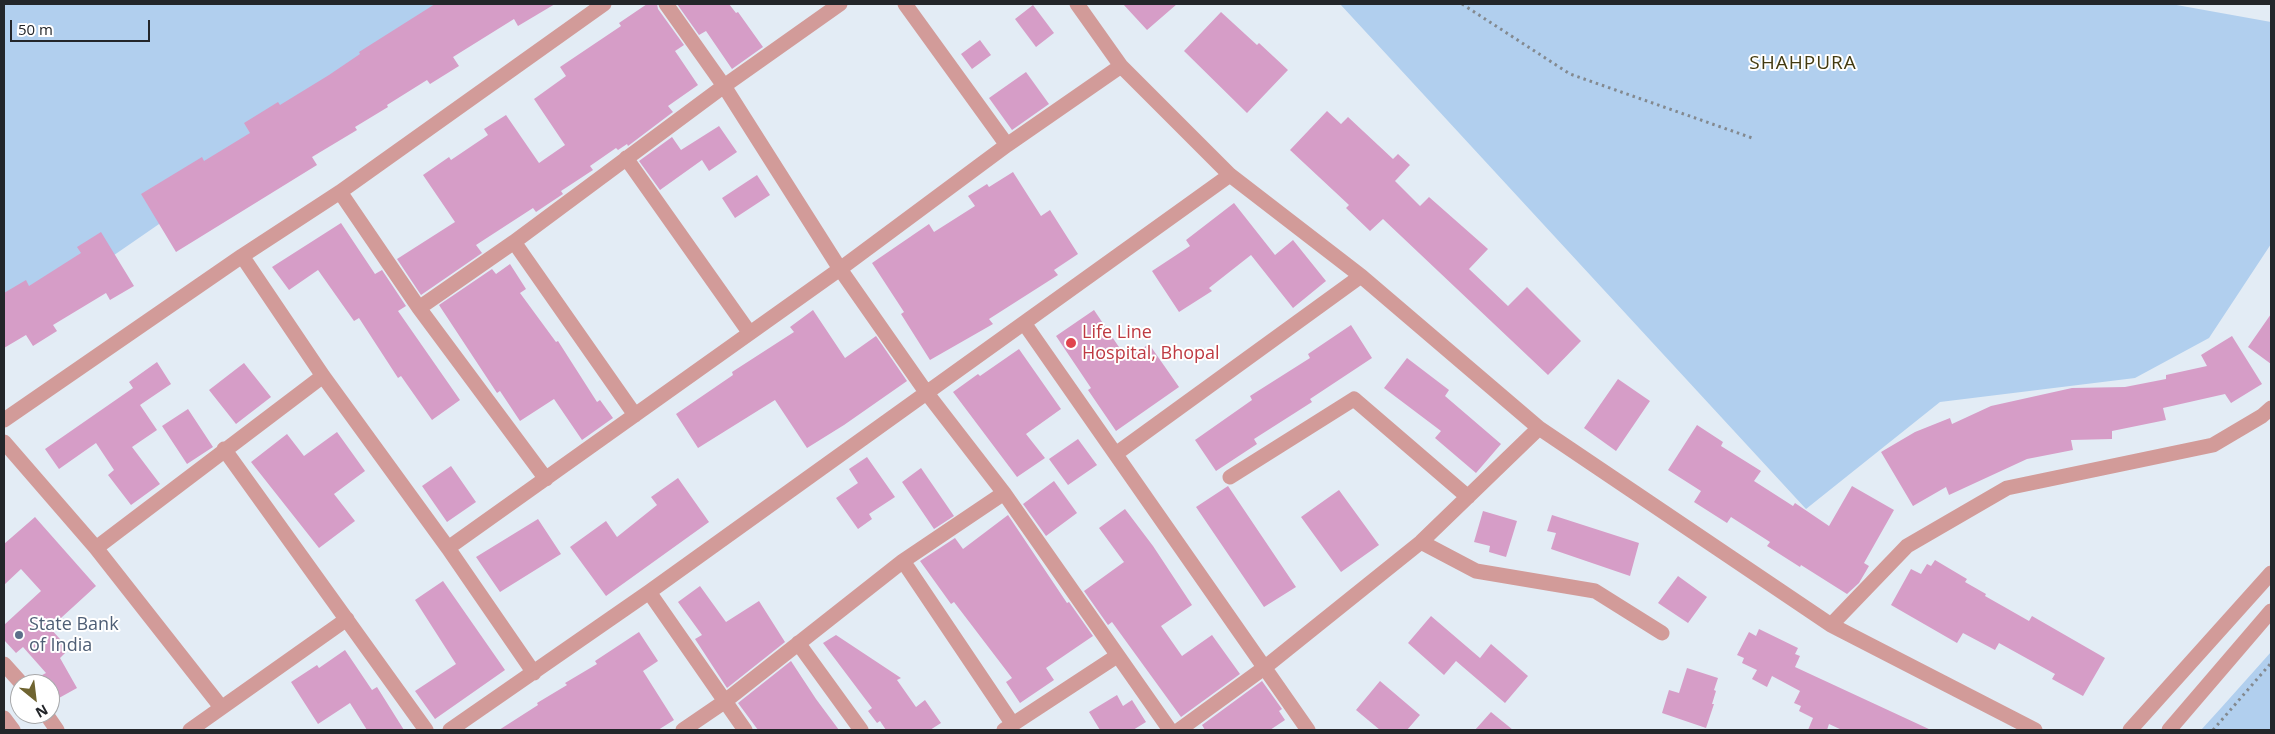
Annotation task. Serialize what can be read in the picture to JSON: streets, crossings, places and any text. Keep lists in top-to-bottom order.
{
  "districts": ["SHAHPURA"],
  "places": ["Life Line Hospital, Bhopal", "State Bank of India"],
  "scale_bar": "50 m",
  "north": "bottom right"
}
